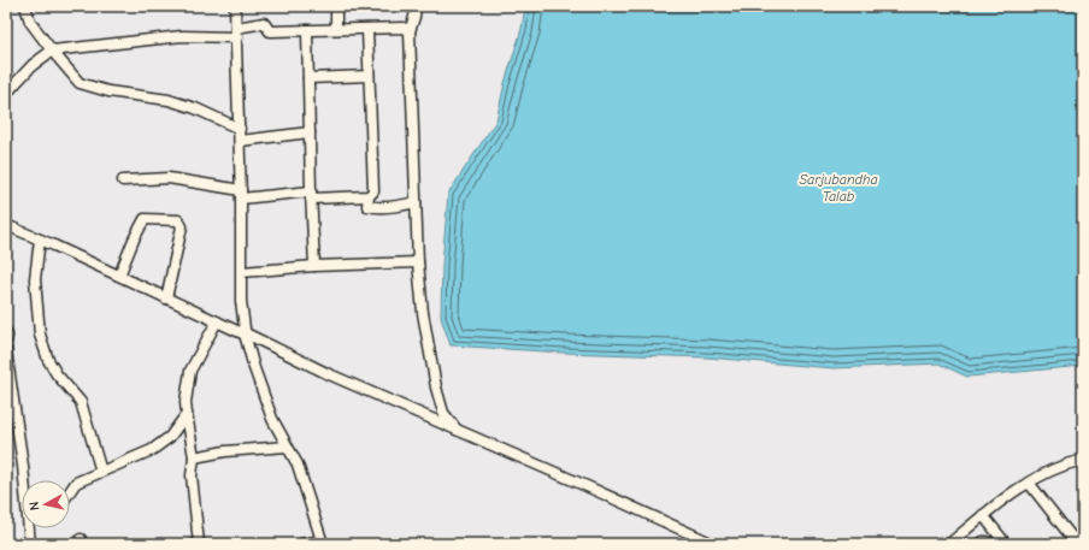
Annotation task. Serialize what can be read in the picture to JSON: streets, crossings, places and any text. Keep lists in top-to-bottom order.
{
  "water": ["Sarjubandha Talab"],
  "north": "left"
}
